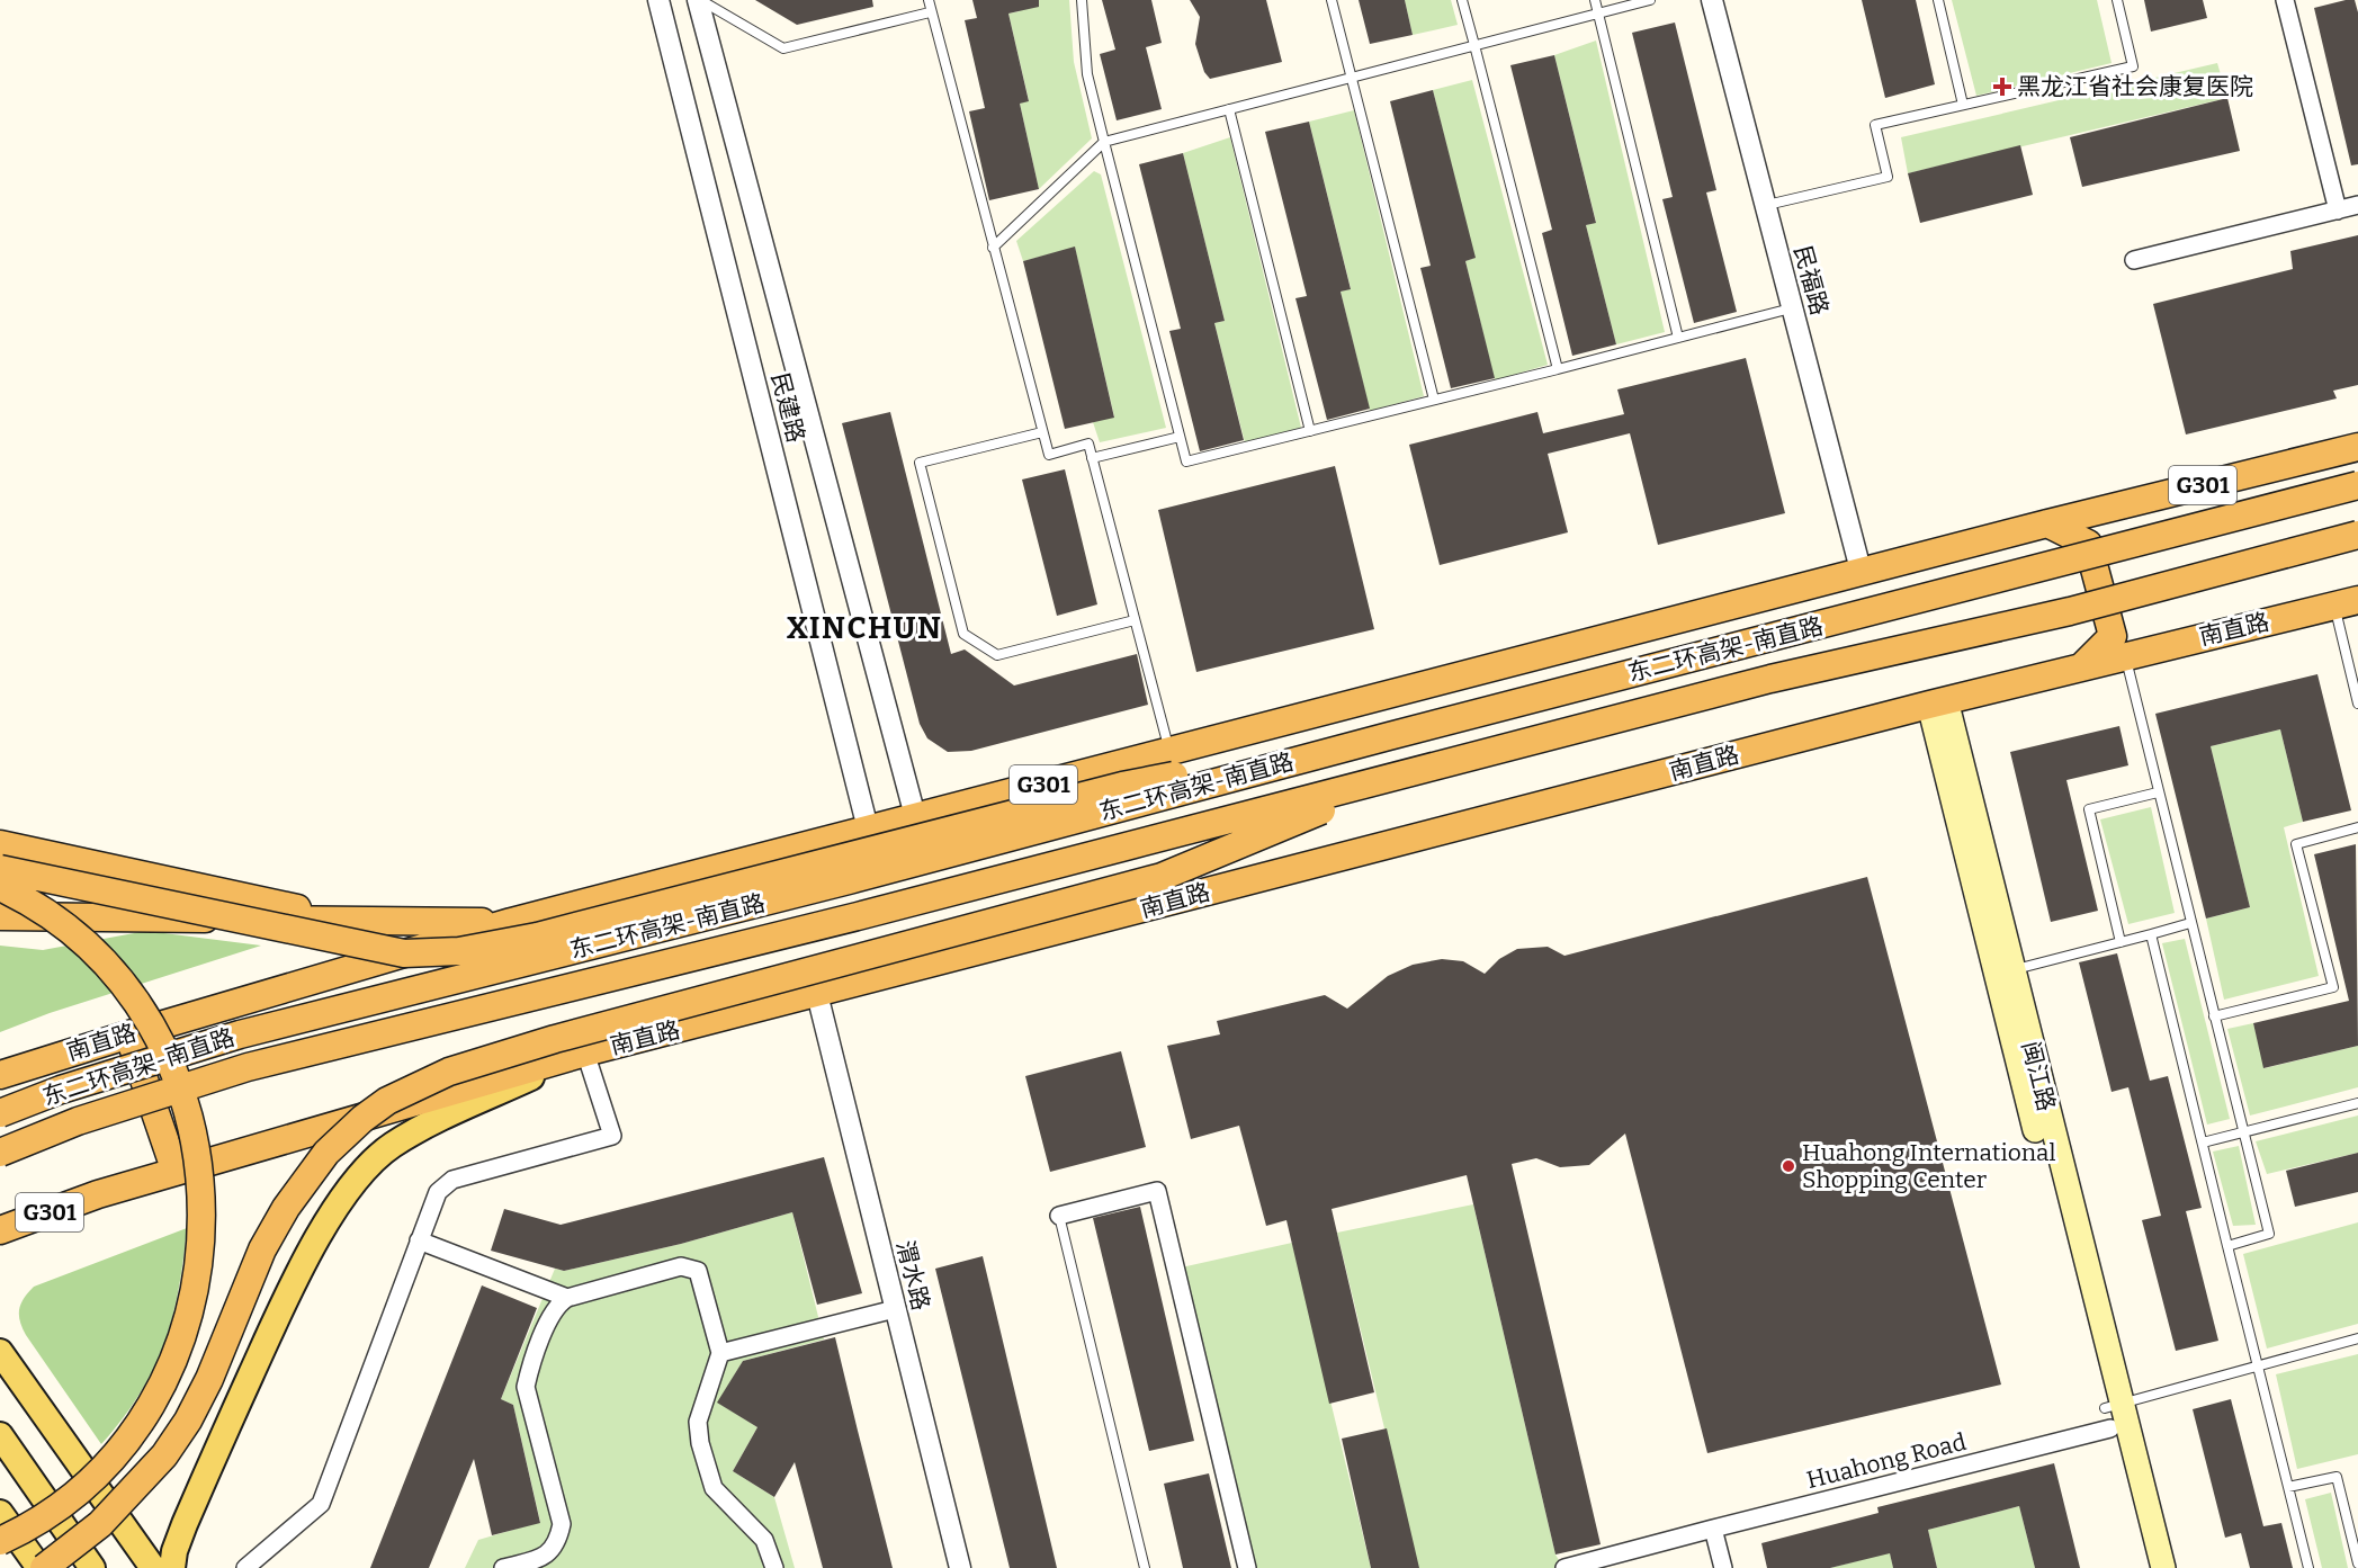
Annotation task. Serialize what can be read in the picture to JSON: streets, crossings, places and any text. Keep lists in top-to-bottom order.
{
  "streets": {
    "highway": ["G301", "南直路", "东二环高架-南直路"],
    "main road": ["闽江路"],
    "street": [
      "民福路",
      "民建路",
      "渭水路",
      "Huahong Road"
    ]
  },
  "crossings": [
    ["民福路", "南直路"],
    ["民建路", "南直路"],
    ["南直路", "闽江路"],
    ["南直路", "渭水路"],
    ["闽江路", "Huahong Road"]
  ],
  "districts": ["XINCHUN"],
  "places": {
    "health": ["黑龙江省社会康复医院"],
    "other": ["Huahong International Shopping Center"]
  }
}
